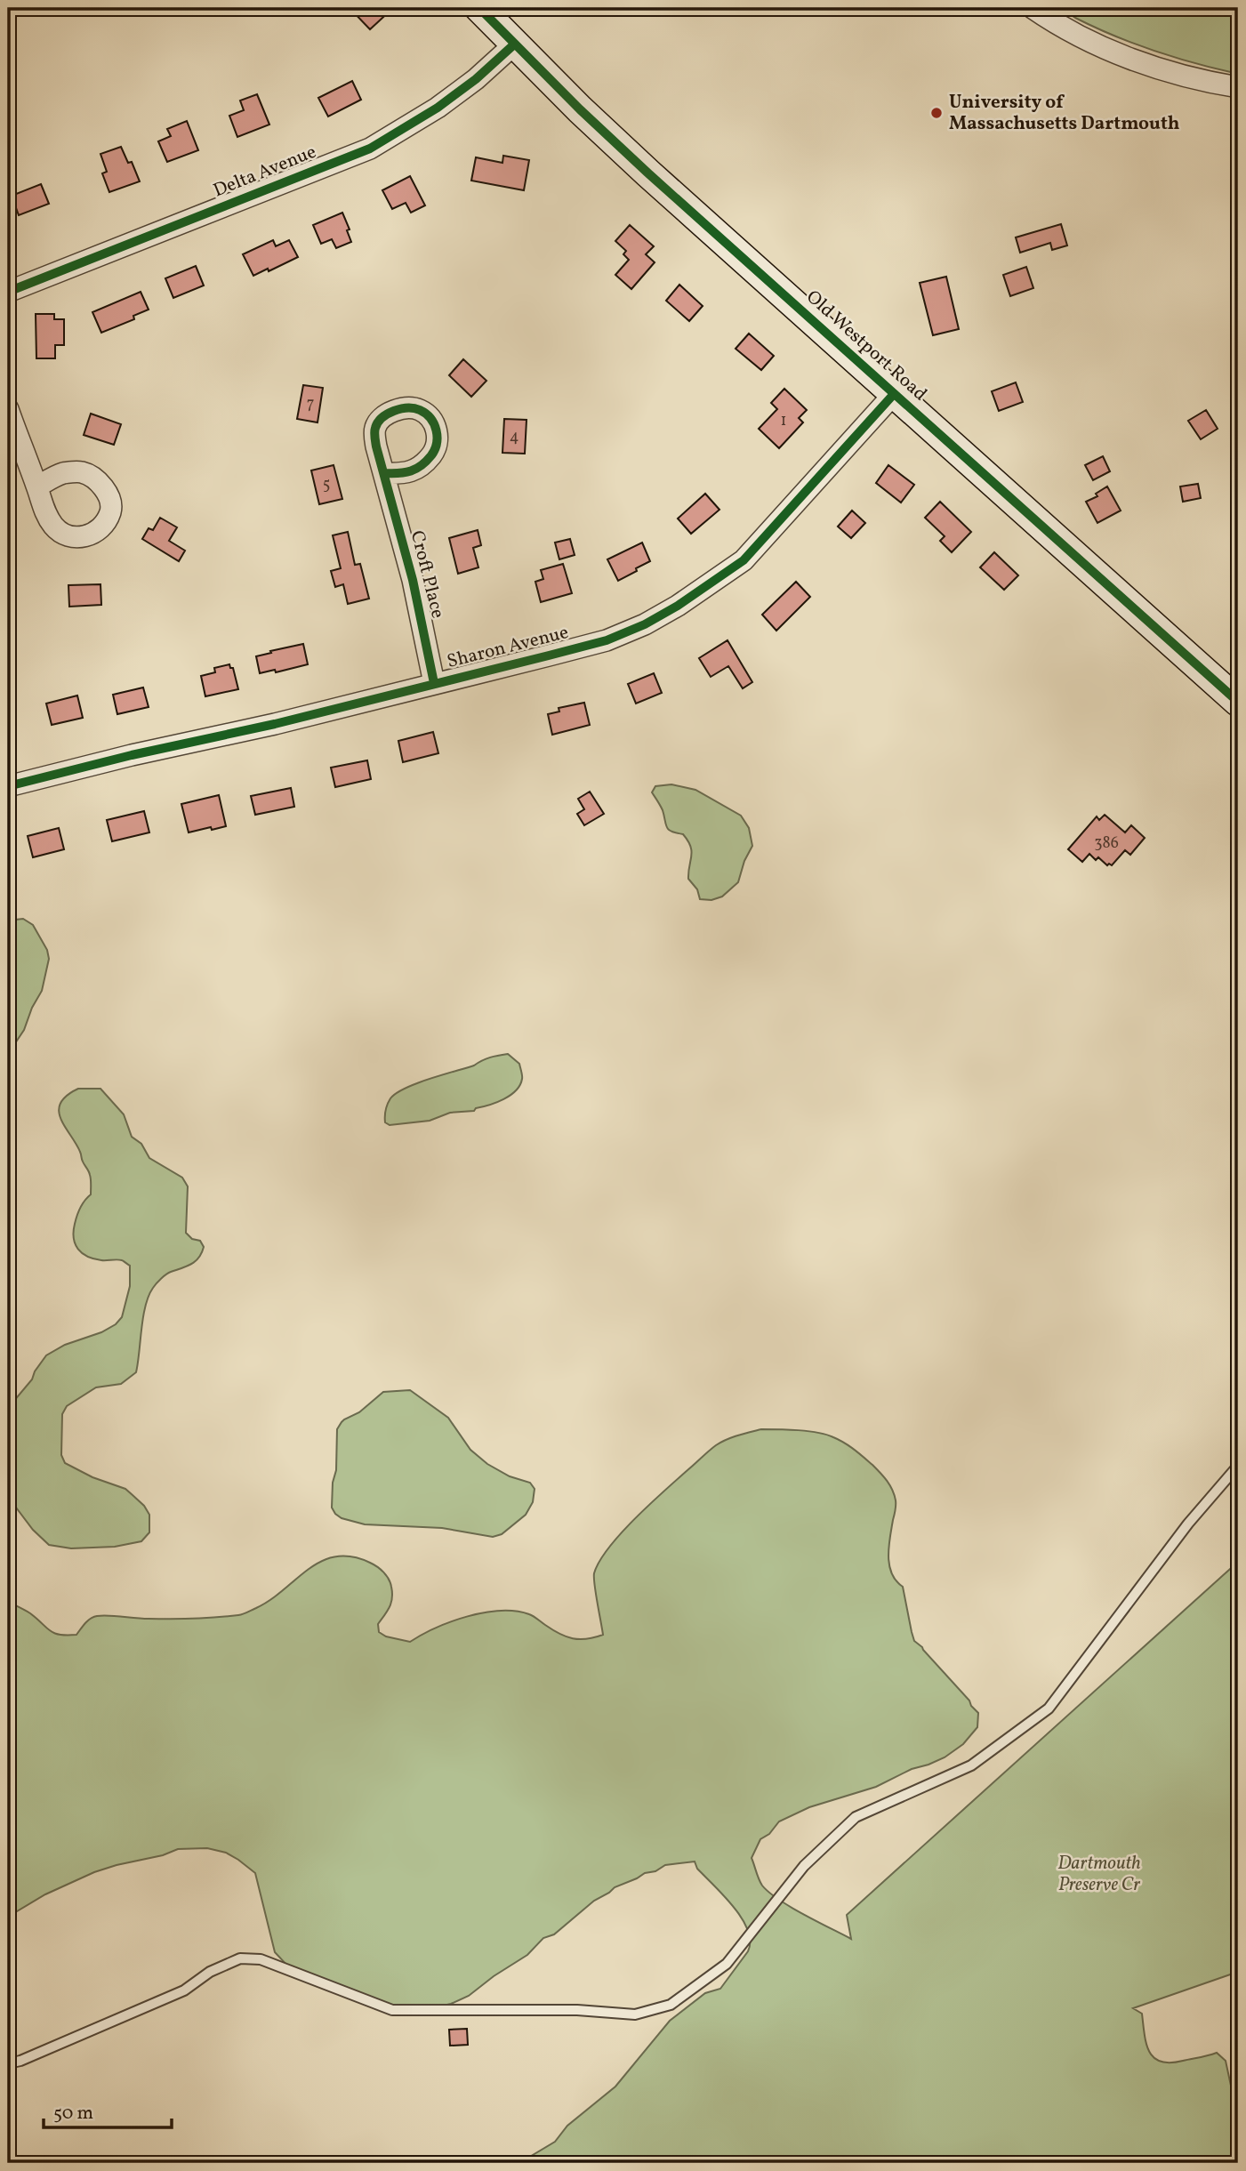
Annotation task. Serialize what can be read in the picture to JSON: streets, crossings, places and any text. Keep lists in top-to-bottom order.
{
  "streets": {
    "main road": ["Old Westport Road"],
    "street": ["Delta Avenue", "Croft Place", "Sharon Avenue"]
  },
  "crossings": [
    ["Delta Avenue", "Old Westport Road"],
    ["Old Westport Road", "Sharon Avenue"],
    ["Croft Place", "Sharon Avenue"]
  ],
  "parks": ["Dartmouth Preserve Cr"],
  "places": ["University of Massachusetts Dartmouth"],
  "house_numbers": [
    "7",
    "1",
    "4",
    "5",
    "386"
  ],
  "scale_bar": "50 m"
}
